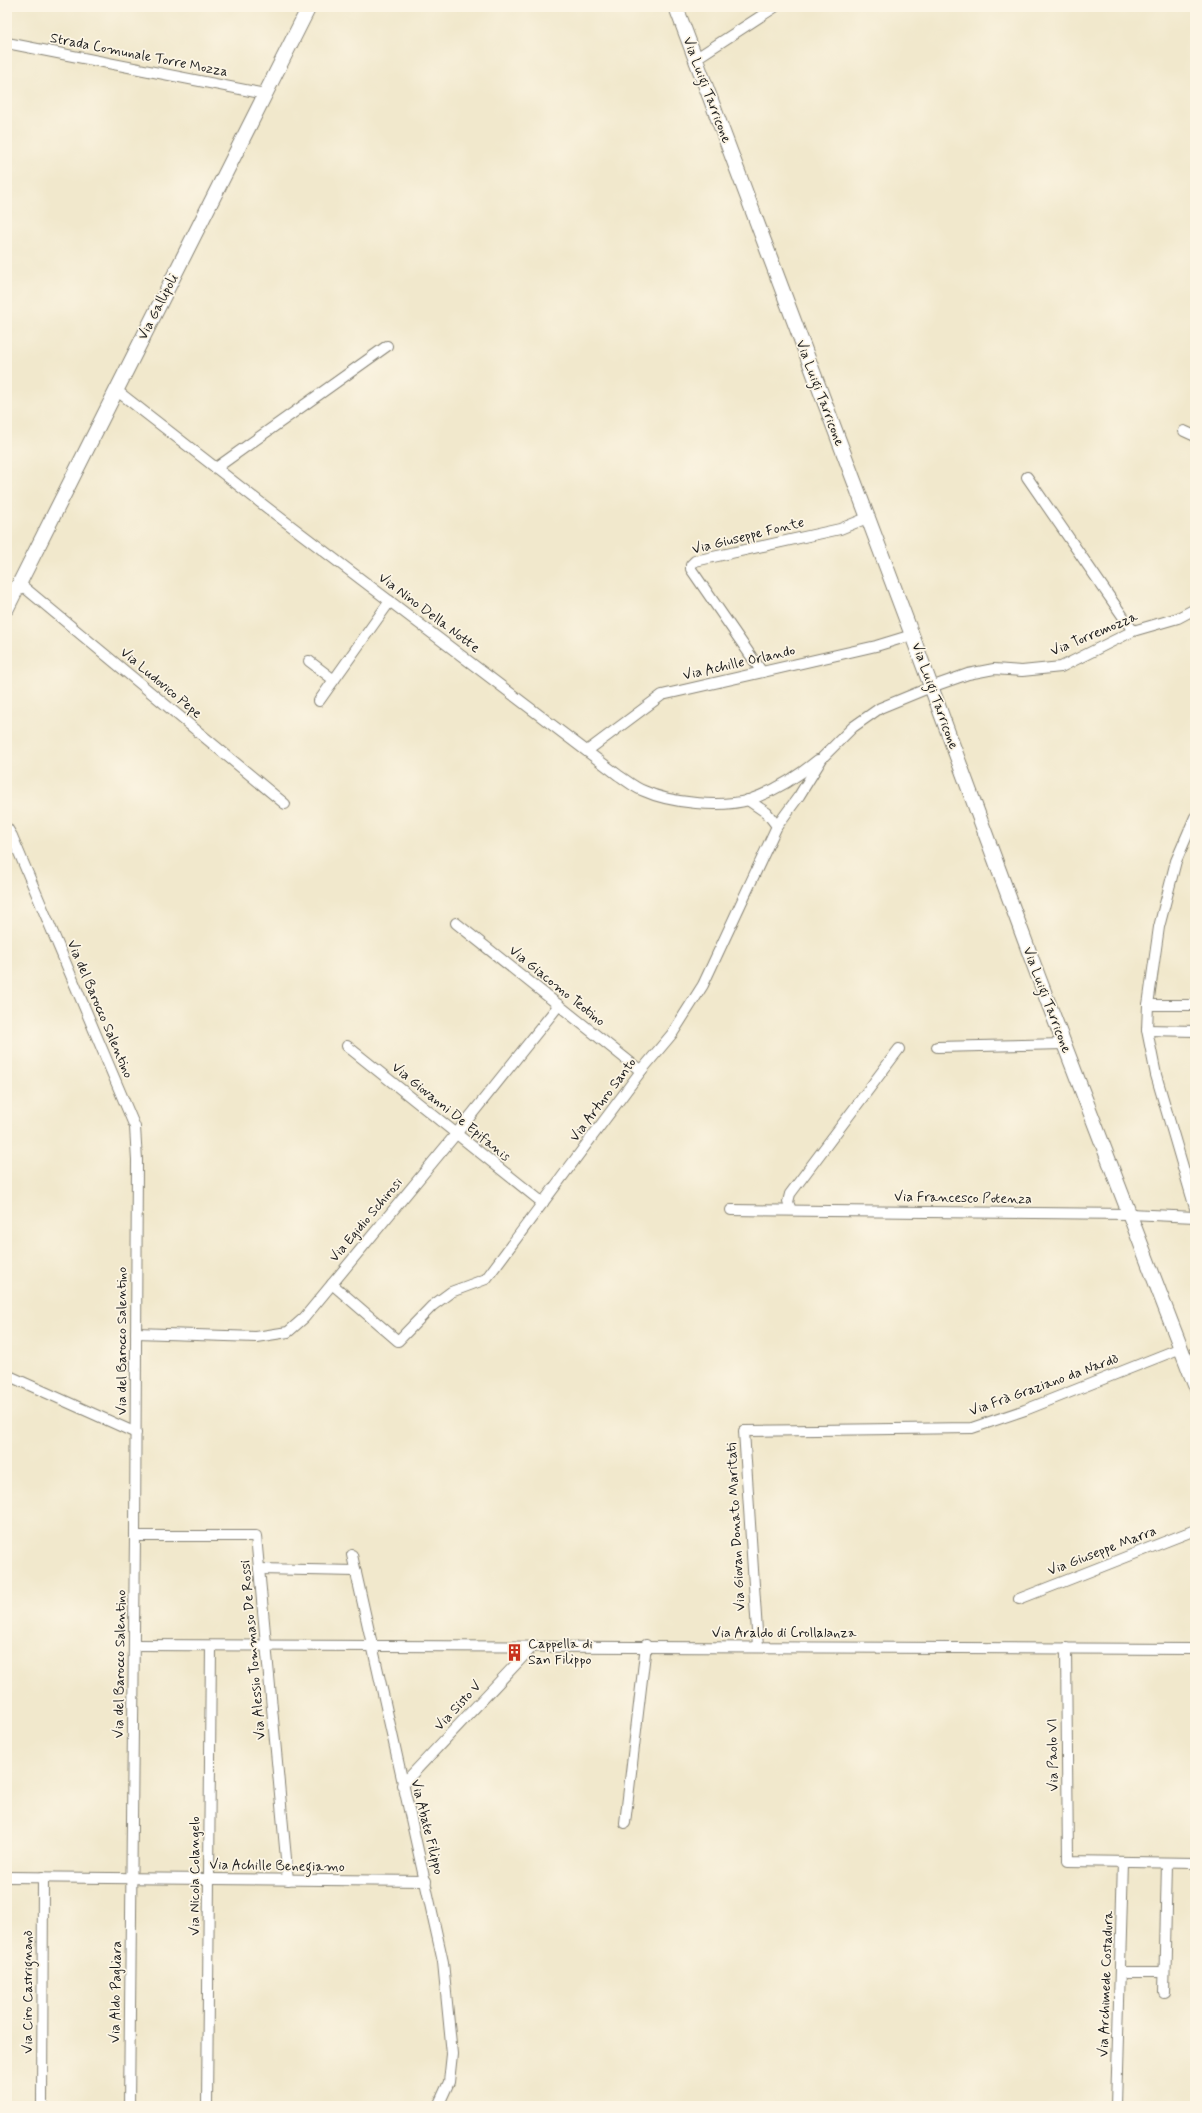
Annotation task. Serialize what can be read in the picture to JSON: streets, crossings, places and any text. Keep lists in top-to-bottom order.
{
  "streets": {
    "main road": ["Via Luigi Tarricone", "Via Gallipoli"],
    "street": [
      "Strada Comunale Torre Mozza",
      "Via Giuseppe Fonte",
      "Via Nino Della Notte",
      "Via Torremozza",
      "Via Achille Orlando",
      "Via Ludovico Pepe",
      "Via Giacomo Teotino",
      "Via del Barocco Salentino",
      "Via Arturo Santo",
      "Via Giovanni De Epifanis",
      "Via Francesco Potenza",
      "Via Egidio Schirosi",
      "Via Frà Graziano da Nardò",
      "Via Giovan Donato Maritati",
      "Via Giuseppe Marra",
      "Via Araldo di Crollalanza",
      "Via Alessio Tommaso De Rossi",
      "Via Sisto V",
      "Via Paolo VI",
      "Via Abate Filippo",
      "Via Achille Benegiamo",
      "Via Nicola Colangelo",
      "Via Archimede Costadura",
      "Via Ciro Castrignanò",
      "Via Aldo Pagliara"
    ]
  },
  "crossings": [
    ["Strada Comunale Torre Mozza", "Via Gallipoli"],
    ["Via Luigi Tarricone", "Via Giuseppe Fonte"],
    ["Via Luigi Tarricone", "Via Torremozza"],
    ["Via Luigi Tarricone", "Via Achille Orlando"],
    ["Via Luigi Tarricone", "Via Arturo Santo"],
    ["Via Luigi Tarricone", "Via Francesco Potenza"],
    ["Via Luigi Tarricone", "Via Frà Graziano da Nardò"],
    ["Via Gallipoli", "Via Nino Della Notte"],
    ["Via Gallipoli", "Via Ludovico Pepe"],
    ["Via Giuseppe Fonte", "Via Achille Orlando"],
    ["Via Nino Della Notte", "Via Achille Orlando"],
    ["Via Nino Della Notte", "Via Arturo Santo"],
    ["Via Torremozza", "Via Arturo Santo"],
    ["Via Giacomo Teotino", "Via Arturo Santo"],
    ["Via Giacomo Teotino", "Via Egidio Schirosi"],
    ["Via del Barocco Salentino", "Via Egidio Schirosi"],
    ["Via del Barocco Salentino", "Via Araldo di Crollalanza"],
    ["Via del Barocco Salentino", "Via Alessio Tommaso De Rossi"],
    ["Via del Barocco Salentino", "Via Achille Benegiamo"],
    ["Via del Barocco Salentino", "Via Aldo Pagliara"],
    ["Via Arturo Santo", "Via Giovanni De Epifanis"],
    ["Via Arturo Santo", "Via Egidio Schirosi"],
    ["Via Giovanni De Epifanis", "Via Egidio Schirosi"],
    ["Via Frà Graziano da Nardò", "Via Giovan Donato Maritati"],
    ["Via Giovan Donato Maritati", "Via Araldo di Crollalanza"],
    ["Via Araldo di Crollalanza", "Via Alessio Tommaso De Rossi"],
    ["Via Araldo di Crollalanza", "Via Sisto V"],
    ["Via Araldo di Crollalanza", "Via Paolo VI"],
    ["Via Araldo di Crollalanza", "Via Abate Filippo"],
    ["Via Araldo di Crollalanza", "Via Nicola Colangelo"],
    ["Via Alessio Tommaso De Rossi", "Via Achille Benegiamo"],
    ["Via Sisto V", "Via Abate Filippo"],
    ["Via Paolo VI", "Via Archimede Costadura"],
    ["Via Abate Filippo", "Via Achille Benegiamo"],
    ["Via Achille Benegiamo", "Via Nicola Colangelo"],
    ["Via Achille Benegiamo", "Via Ciro Castrignanò"],
    ["Via Achille Benegiamo", "Via Aldo Pagliara"]
  ],
  "places": {
    "building": ["Cappella di San Filippo"]
  }
}
